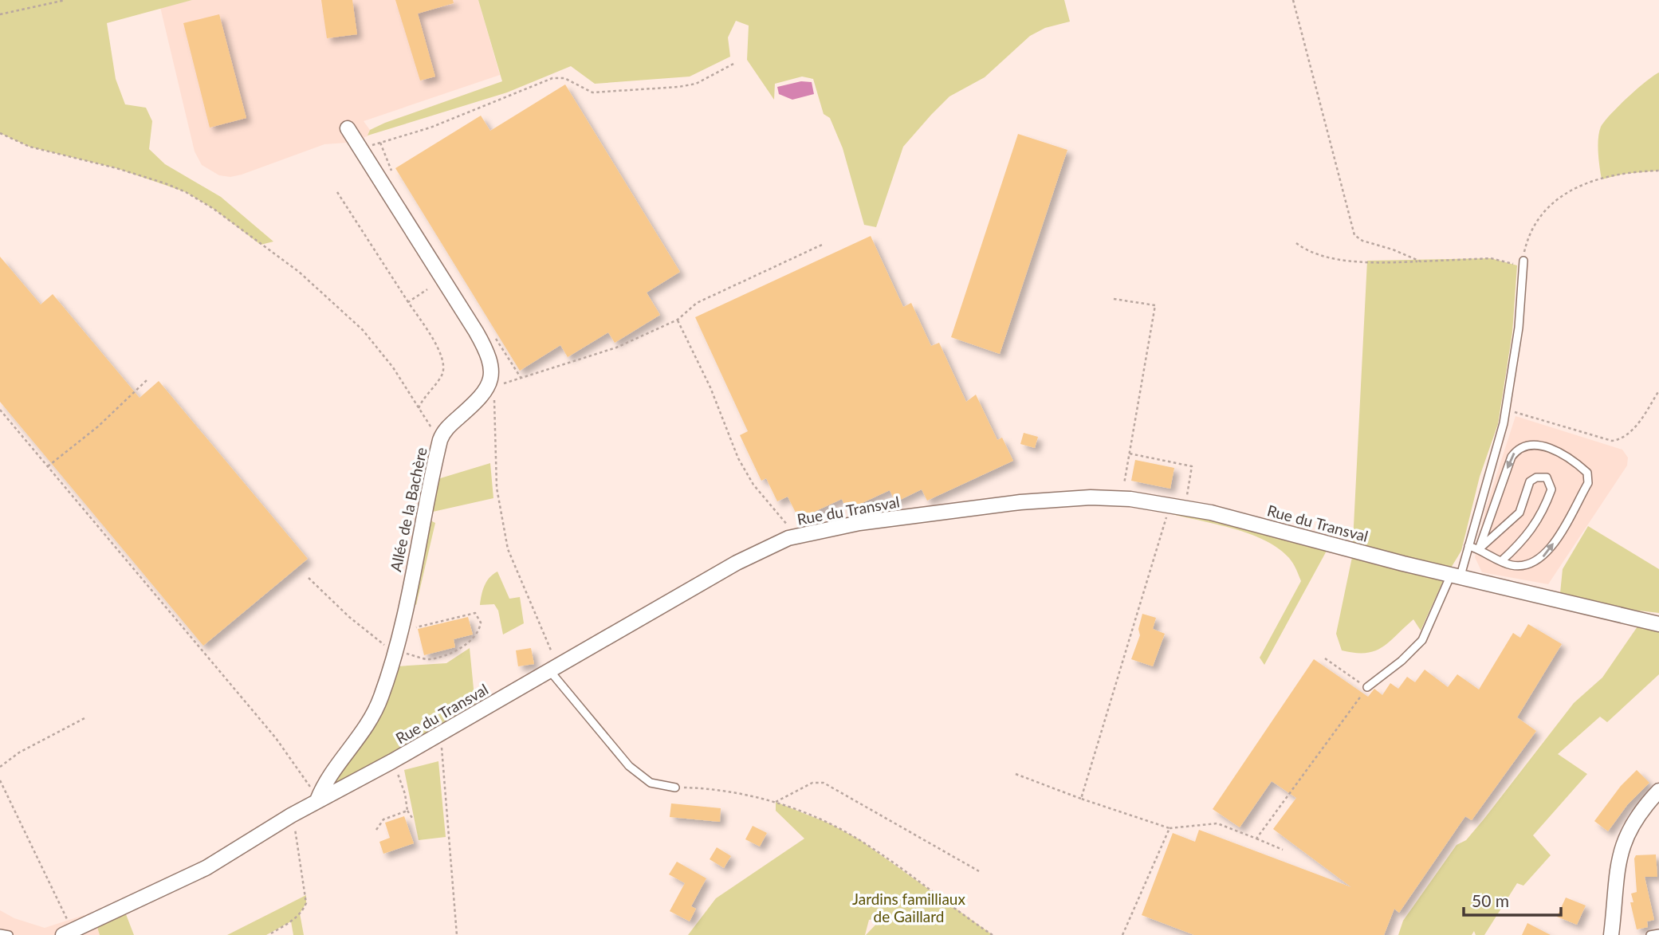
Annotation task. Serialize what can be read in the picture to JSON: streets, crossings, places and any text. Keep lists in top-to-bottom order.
{
  "streets": {
    "street": ["Allée de la Bachère", "Rue du Transval"]
  },
  "crossings": [
    ["Allée de la Bachère", "Rue du Transval"]
  ],
  "parks": ["Jardins familliaux de Gaillard"],
  "scale_bar": "50 m"
}
